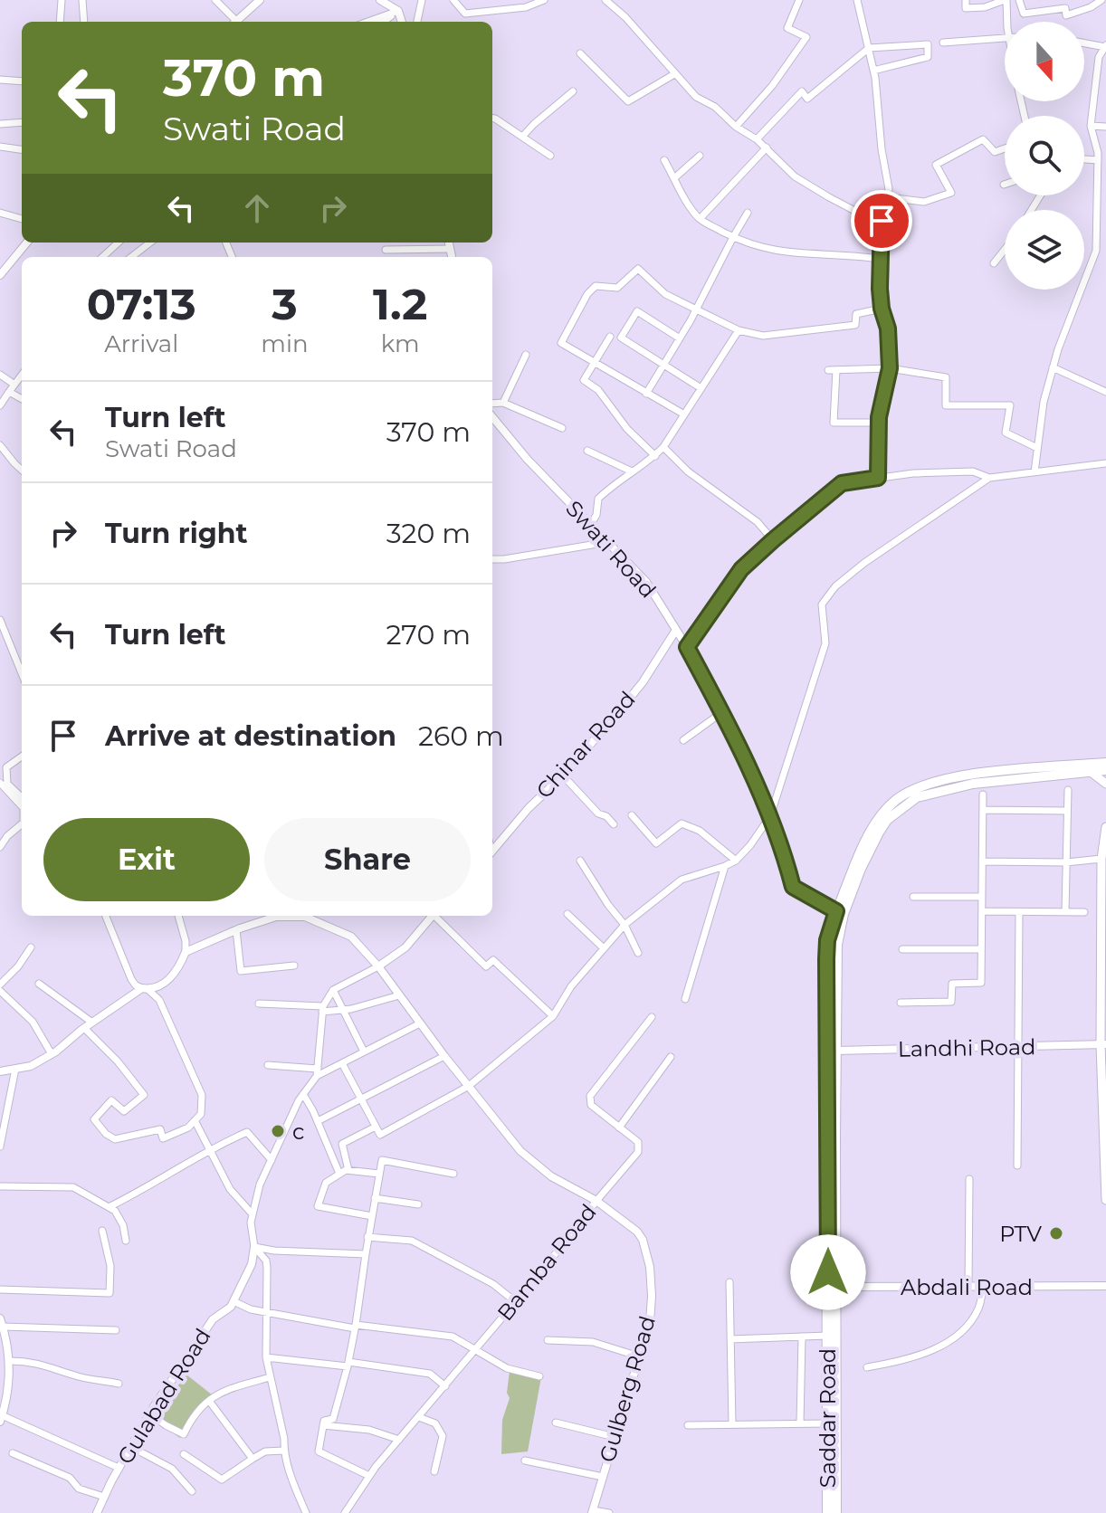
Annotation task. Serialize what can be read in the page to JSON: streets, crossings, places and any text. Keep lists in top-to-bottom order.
{
  "streets": {
    "main road": ["Saddar Road"],
    "street": [
      "Swati Road",
      "Chinar Road",
      "Landhi Road",
      "Bamba Road",
      "Abdali Road",
      "Gulberg Road",
      "Gulabad Road"
    ]
  },
  "crossings": [
    ["Swati Road", "Chinar Road"],
    ["Swati Road", "Saddar Road"],
    ["Landhi Road", "Saddar Road"],
    ["Bamba Road", "Gulberg Road"],
    ["Abdali Road", "Saddar Road"]
  ],
  "places": ["c", "PTV"],
  "north": "bottom",
  "page": {
    "turn": ["370 m", "Swati Road"],
    "eta": [
      "07:13",
      "Arrival",
      "3",
      "min",
      "1.2",
      "km"
    ],
    "list": [
      {
        "name": "Turn left",
        "note": "Swati Road",
        "value": "370 m"
      },
      {
        "name": "Turn right",
        "value": "320 m"
      },
      {
        "name": "Turn left",
        "value": "270 m"
      },
      {
        "name": "Arrive at destination",
        "value": "260 m"
      }
    ],
    "buttons": ["Exit", "Share"]
  }
}
